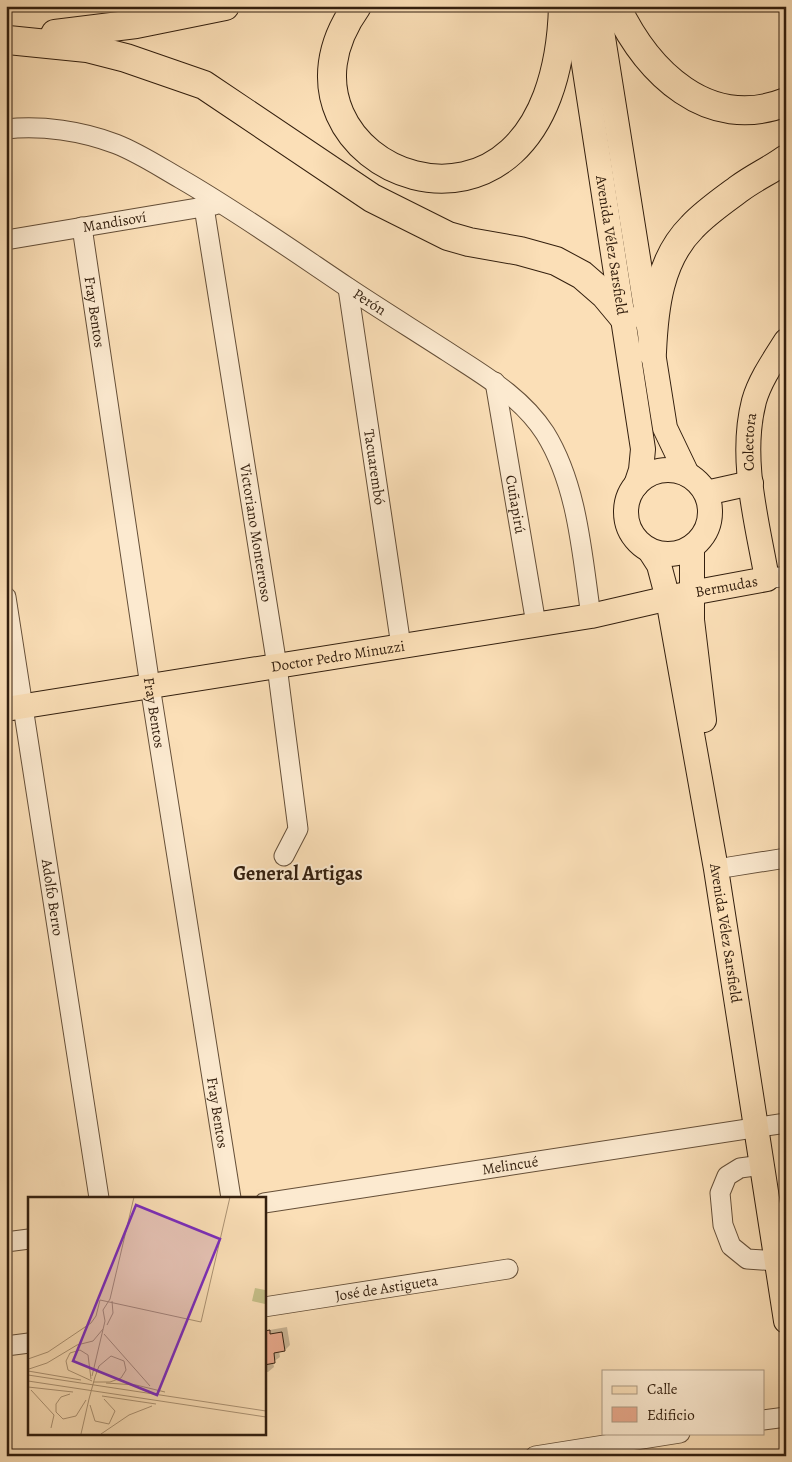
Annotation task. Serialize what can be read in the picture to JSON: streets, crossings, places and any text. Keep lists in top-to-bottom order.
{
  "streets": {
    "main road": [
      "Avenida Vélez Sarsfield",
      "Colectora",
      "Bermudas",
      "Doctor Pedro Minuzzi"
    ],
    "street": [
      "Mandisoví",
      "Perón",
      "Fray Bentos",
      "Tacuarembó",
      "Cuñapirú",
      "Victoriano Monterroso",
      "Adolfo Berro",
      "Melincué",
      "José de Astigueta"
    ]
  },
  "crossings": [
    ["Mandisoví", "Perón"],
    ["Mandisoví", "Fray Bentos"],
    ["Mandisoví", "Victoriano Monterroso"],
    ["Avenida Vélez Sarsfield", "Bermudas"],
    ["Avenida Vélez Sarsfield", "Doctor Pedro Minuzzi"],
    ["Avenida Vélez Sarsfield", "Melincué"],
    ["Perón", "Tacuarembó"],
    ["Perón", "Cuñapirú"],
    ["Perón", "Doctor Pedro Minuzzi"],
    ["Fray Bentos", "Doctor Pedro Minuzzi"],
    ["Colectora", "Bermudas"],
    ["Tacuarembó", "Doctor Pedro Minuzzi"],
    ["Cuñapirú", "Doctor Pedro Minuzzi"],
    ["Victoriano Monterroso", "Doctor Pedro Minuzzi"],
    ["Bermudas", "Doctor Pedro Minuzzi"],
    ["Doctor Pedro Minuzzi", "Adolfo Berro"]
  ],
  "districts": ["General Artigas"],
  "legend": ["Calle", "Edificio"]
}
